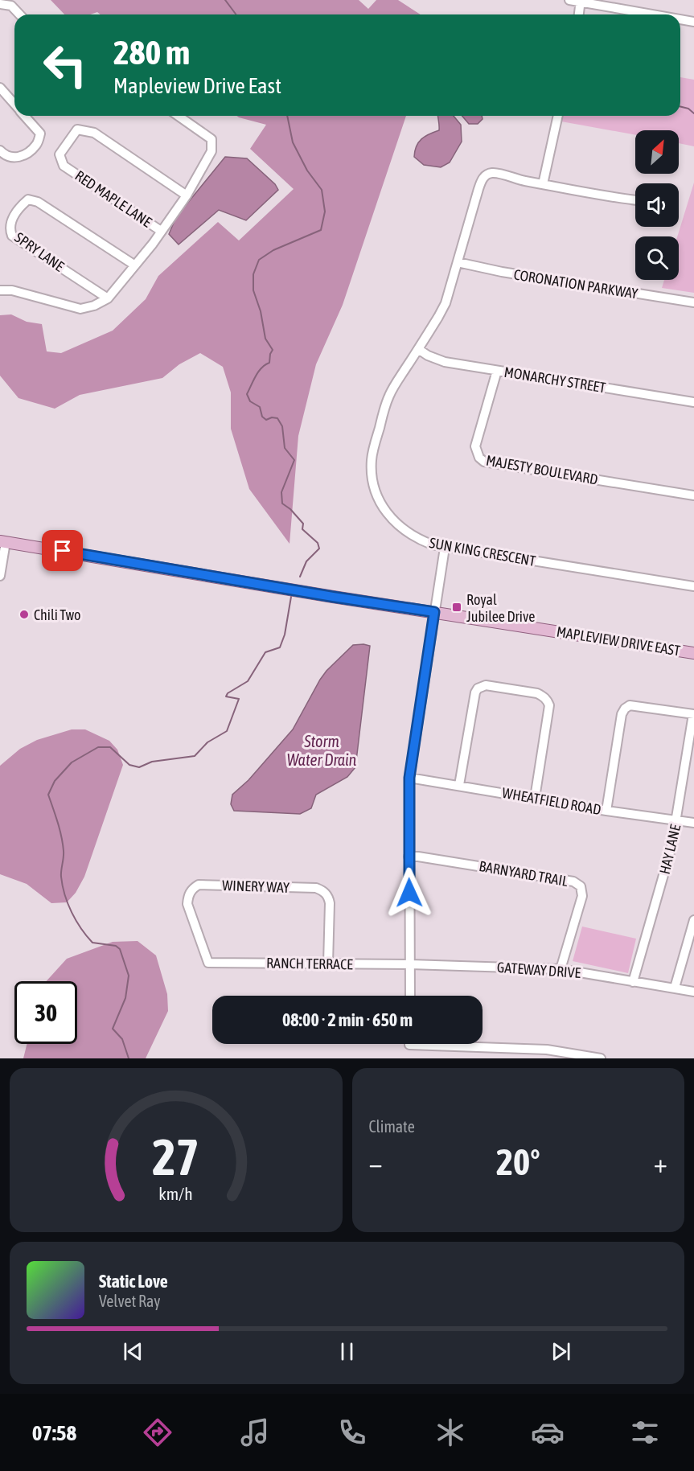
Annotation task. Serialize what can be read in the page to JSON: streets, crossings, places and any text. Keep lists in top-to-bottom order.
{
  "streets": {
    "main road": ["MAPLEVIEW DRIVE EAST"],
    "street": [
      "RED MAPLE LANE",
      "SPRY LANE",
      "CORONATION PARKWAY",
      "MONARCHY STREET",
      "MAJESTY BOULEVARD",
      "SUN KING CRESCENT",
      "WHEATFIELD ROAD",
      "HAY LANE",
      "BARNYARD TRAIL",
      "WINERY WAY",
      "RANCH TERRACE",
      "GATEWAY DRIVE"
    ]
  },
  "crossings": [
    ["CORONATION PARKWAY", "SUN KING CRESCENT"],
    ["MONARCHY STREET", "MAJESTY BOULEVARD"],
    ["MONARCHY STREET", "SUN KING CRESCENT"],
    ["WHEATFIELD ROAD", "HAY LANE"],
    ["HAY LANE", "GATEWAY DRIVE"],
    ["BARNYARD TRAIL", "GATEWAY DRIVE"],
    ["WINERY WAY", "RANCH TERRACE"],
    ["RANCH TERRACE", "GATEWAY DRIVE"]
  ],
  "water": ["Storm Water Drain"],
  "places": {
    "transit": ["Royal Jubilee Drive"],
    "other": ["Chili Two"]
  },
  "north": "top right",
  "page": {
    "turn": ["280 m", "Mapleview Drive East"],
    "limit": "30",
    "trip": "08:00 · 2 min · 650 m",
    "tile": "Climate",
    "heat": ["−", "20°", "+"],
    "song": ["Static Love", "Velvet Ray"],
    "tabs": "07:58",
    "gauge": ["27", "km/h"]
  }
}
